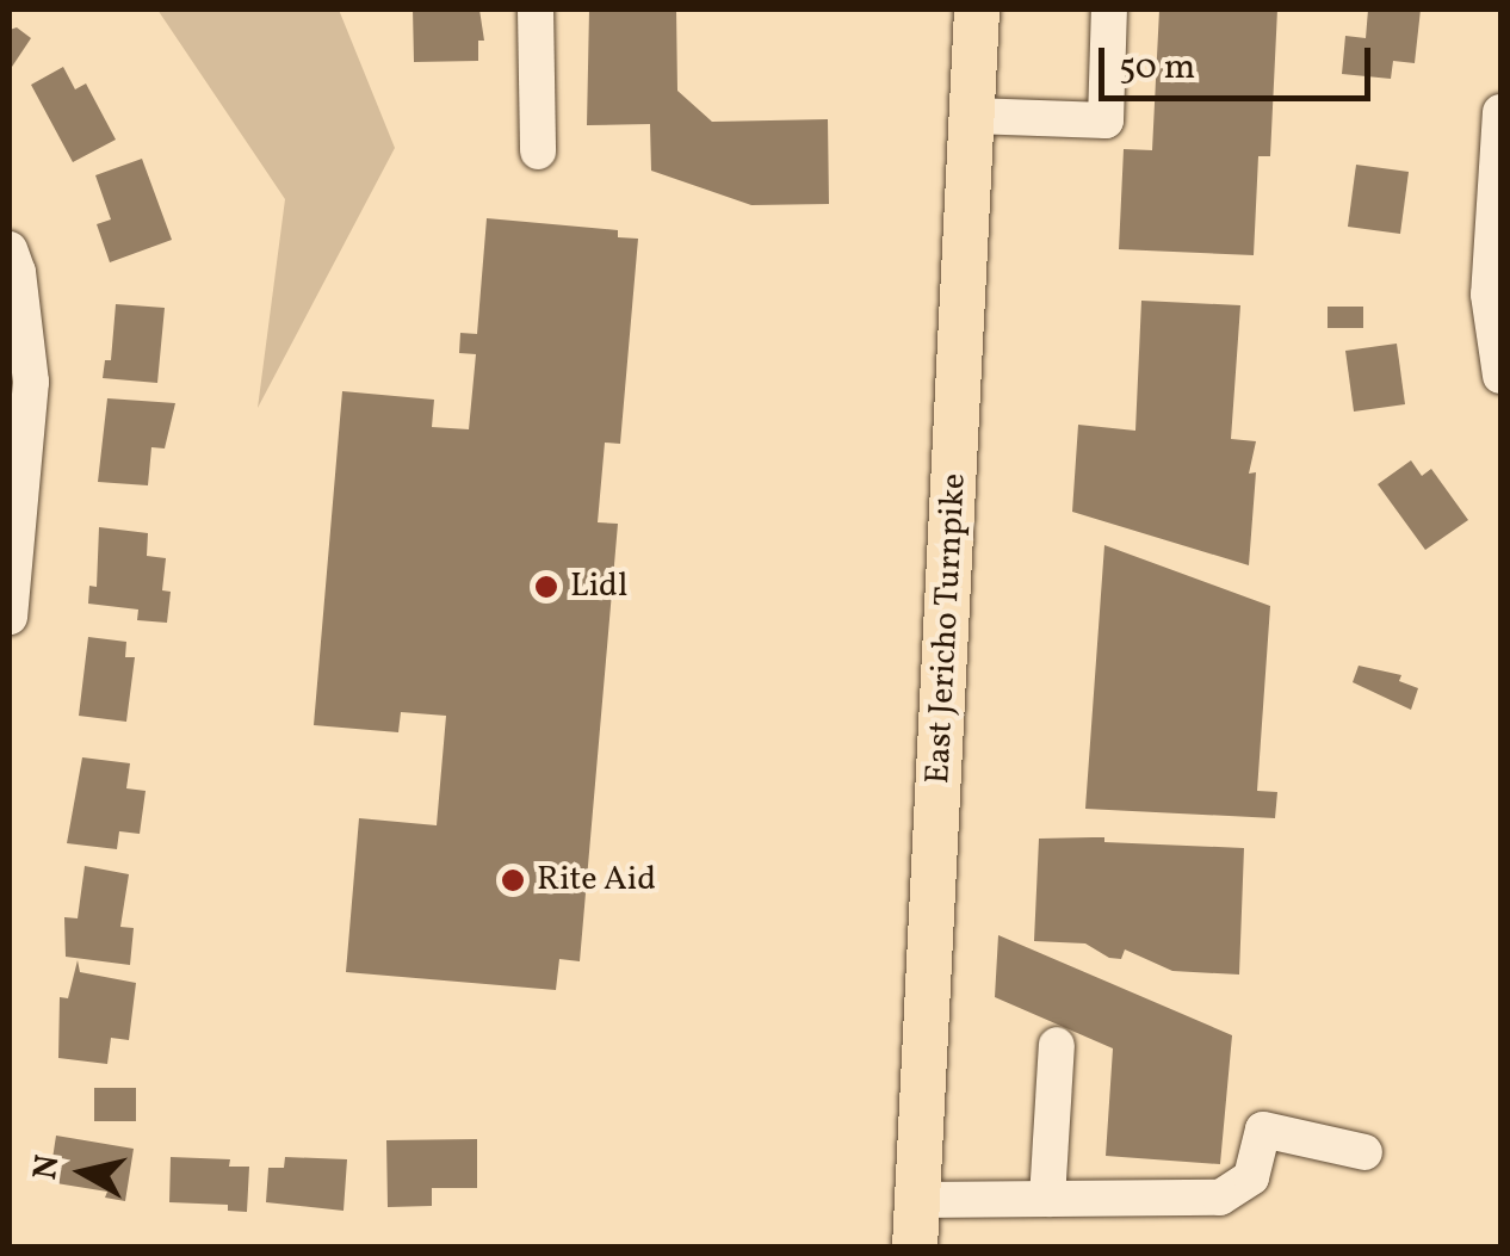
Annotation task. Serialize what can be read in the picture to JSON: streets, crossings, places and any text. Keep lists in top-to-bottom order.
{
  "streets": {
    "main road": ["East Jericho Turnpike"]
  },
  "places": ["Lidl", "Rite Aid"],
  "scale_bar": "50 m",
  "north": "left"
}
